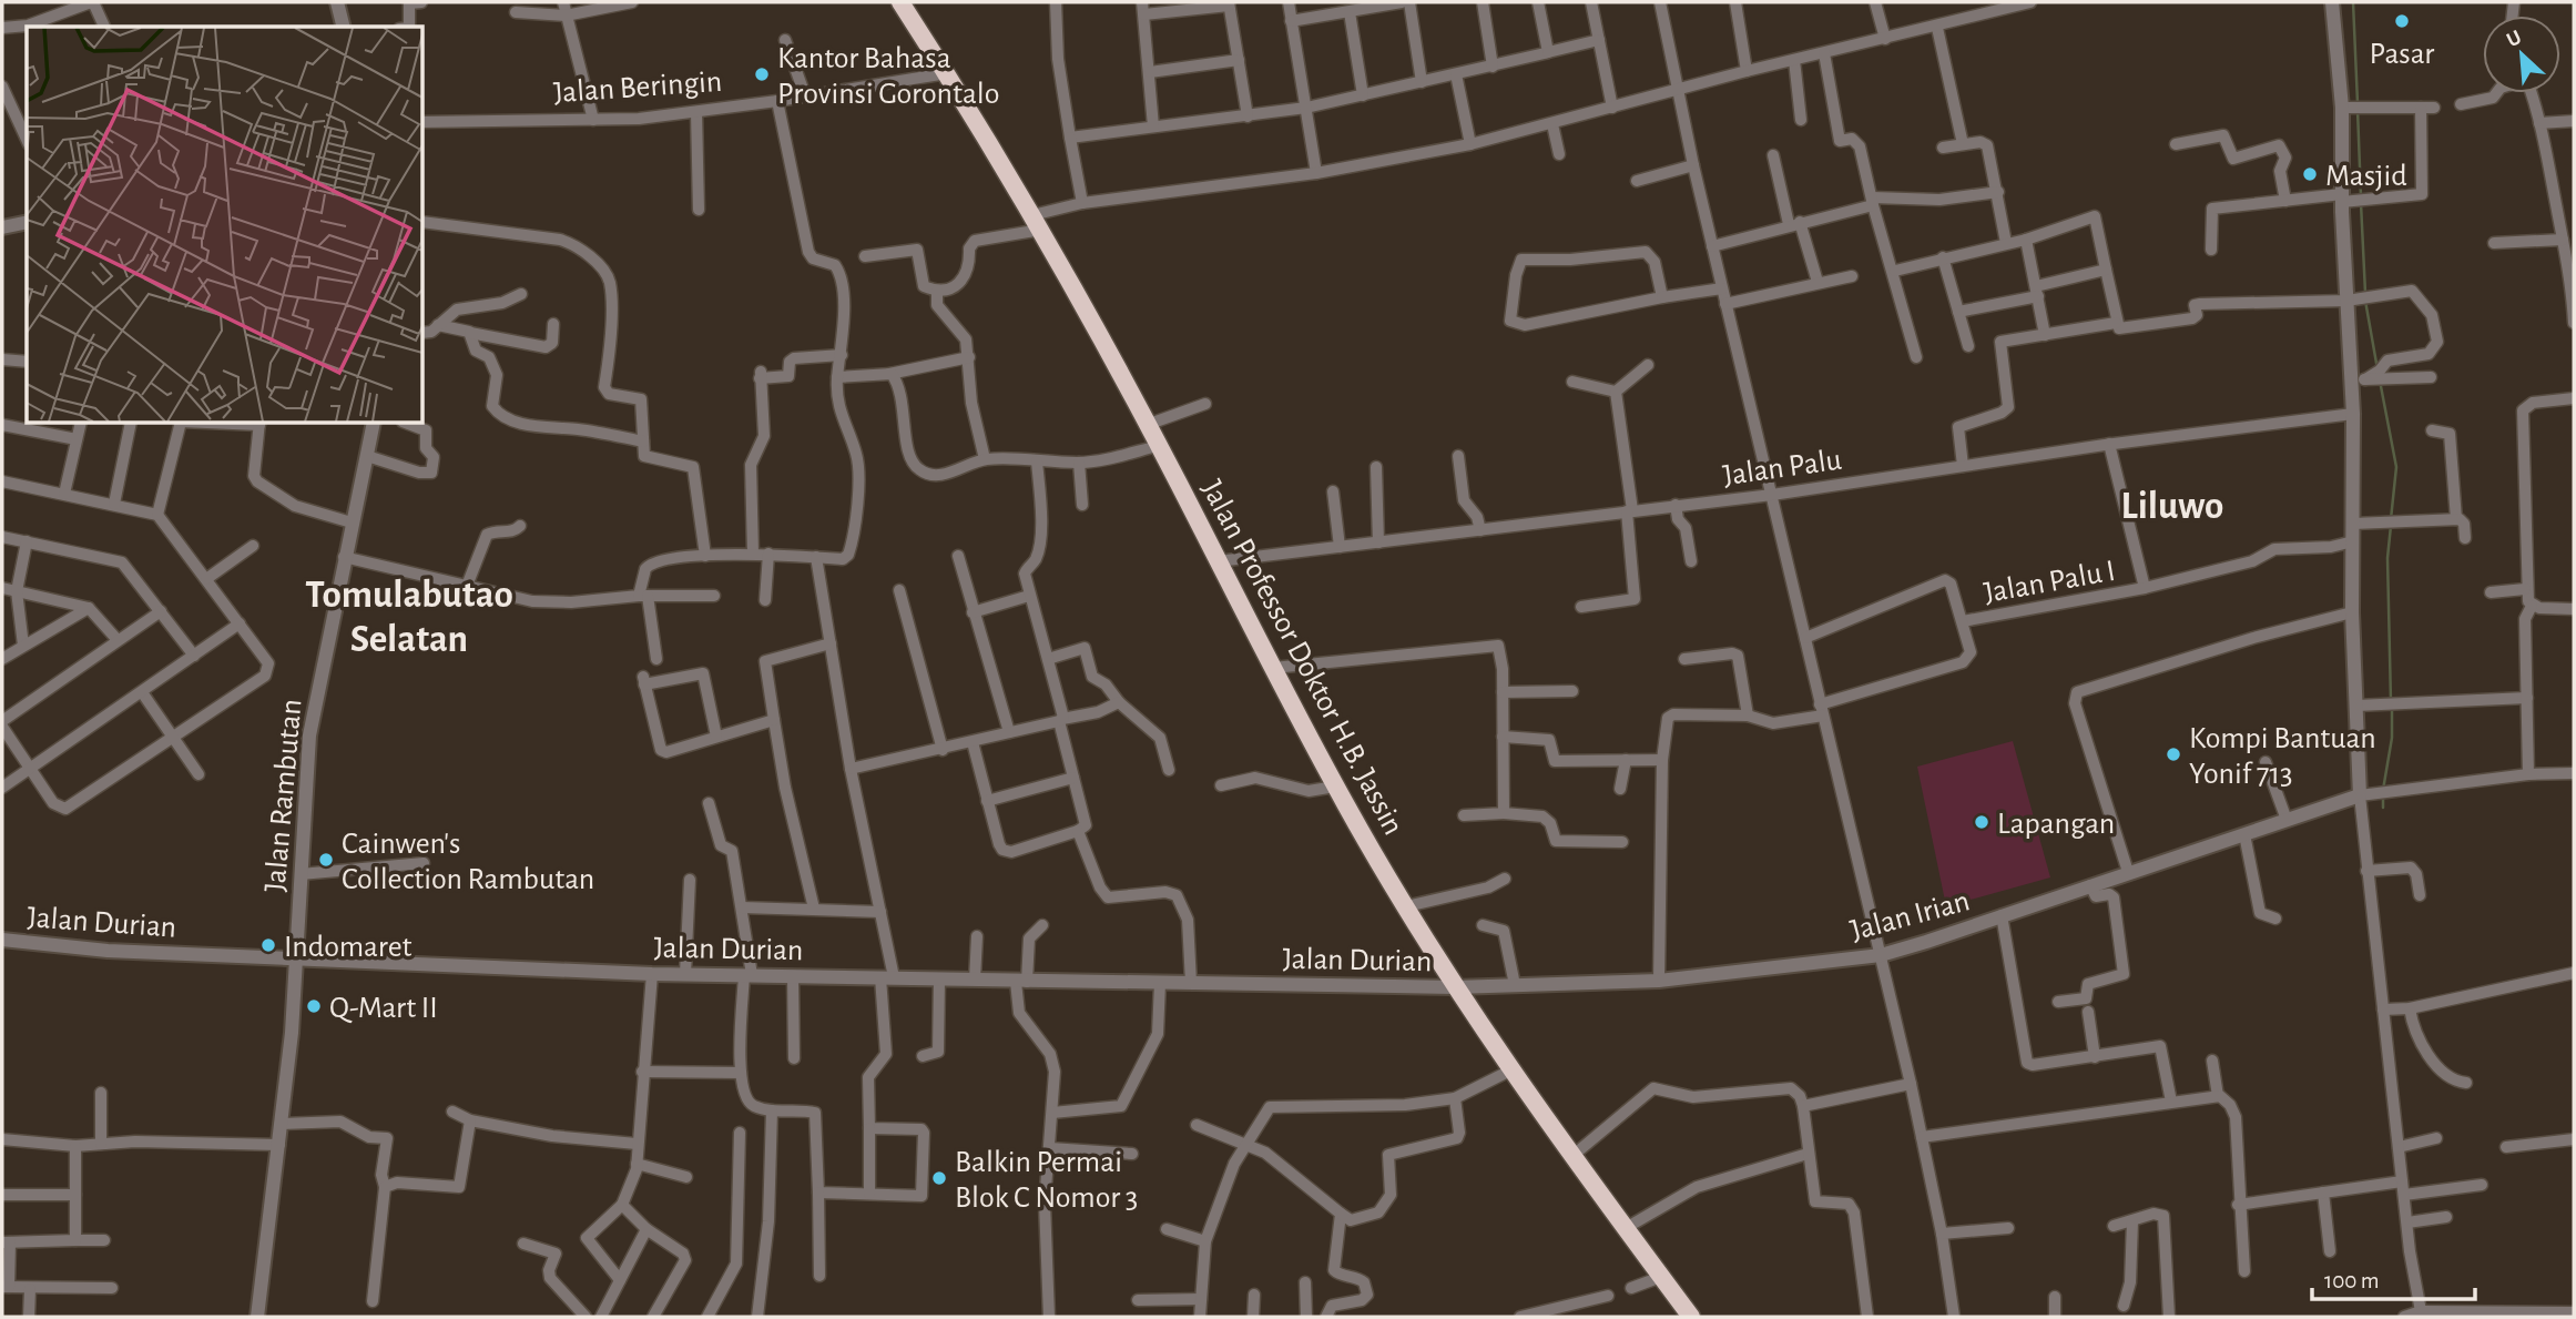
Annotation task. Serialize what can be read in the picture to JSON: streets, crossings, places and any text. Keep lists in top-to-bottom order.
{
  "streets": {
    "highway": ["Jalan Professor Doktor H.B. Jassin"],
    "street": [
      "Jalan Beringin",
      "Jalan Palu",
      "Jalan Palu I",
      "Jalan Rambutan",
      "Jalan Irian",
      "Jalan Durian"
    ]
  },
  "crossings": [
    ["Jalan Beringin", "Jalan Professor Doktor H.B. Jassin"],
    ["Jalan Palu", "Jalan Palu I"],
    ["Jalan Palu", "Jalan Professor Doktor H.B. Jassin"],
    ["Jalan Professor Doktor H.B. Jassin", "Jalan Irian"],
    ["Jalan Professor Doktor H.B. Jassin", "Jalan Durian"],
    ["Jalan Rambutan", "Jalan Durian"],
    ["Jalan Irian", "Jalan Durian"]
  ],
  "districts": ["Liluwo", "Tomulabutao Selatan"],
  "places": [
    "Pasar",
    "Kantor Bahasa Provinsi Gorontalo",
    "Masjid",
    "Kompi Bantuan Yonif 713",
    "Lapangan",
    "Cainwen's Collection Rambutan",
    "Indomaret",
    "Q-Mart II",
    "Balkin Permai Blok C Nomor 3"
  ],
  "scale_bar": "100 m",
  "north": "top left"
}
